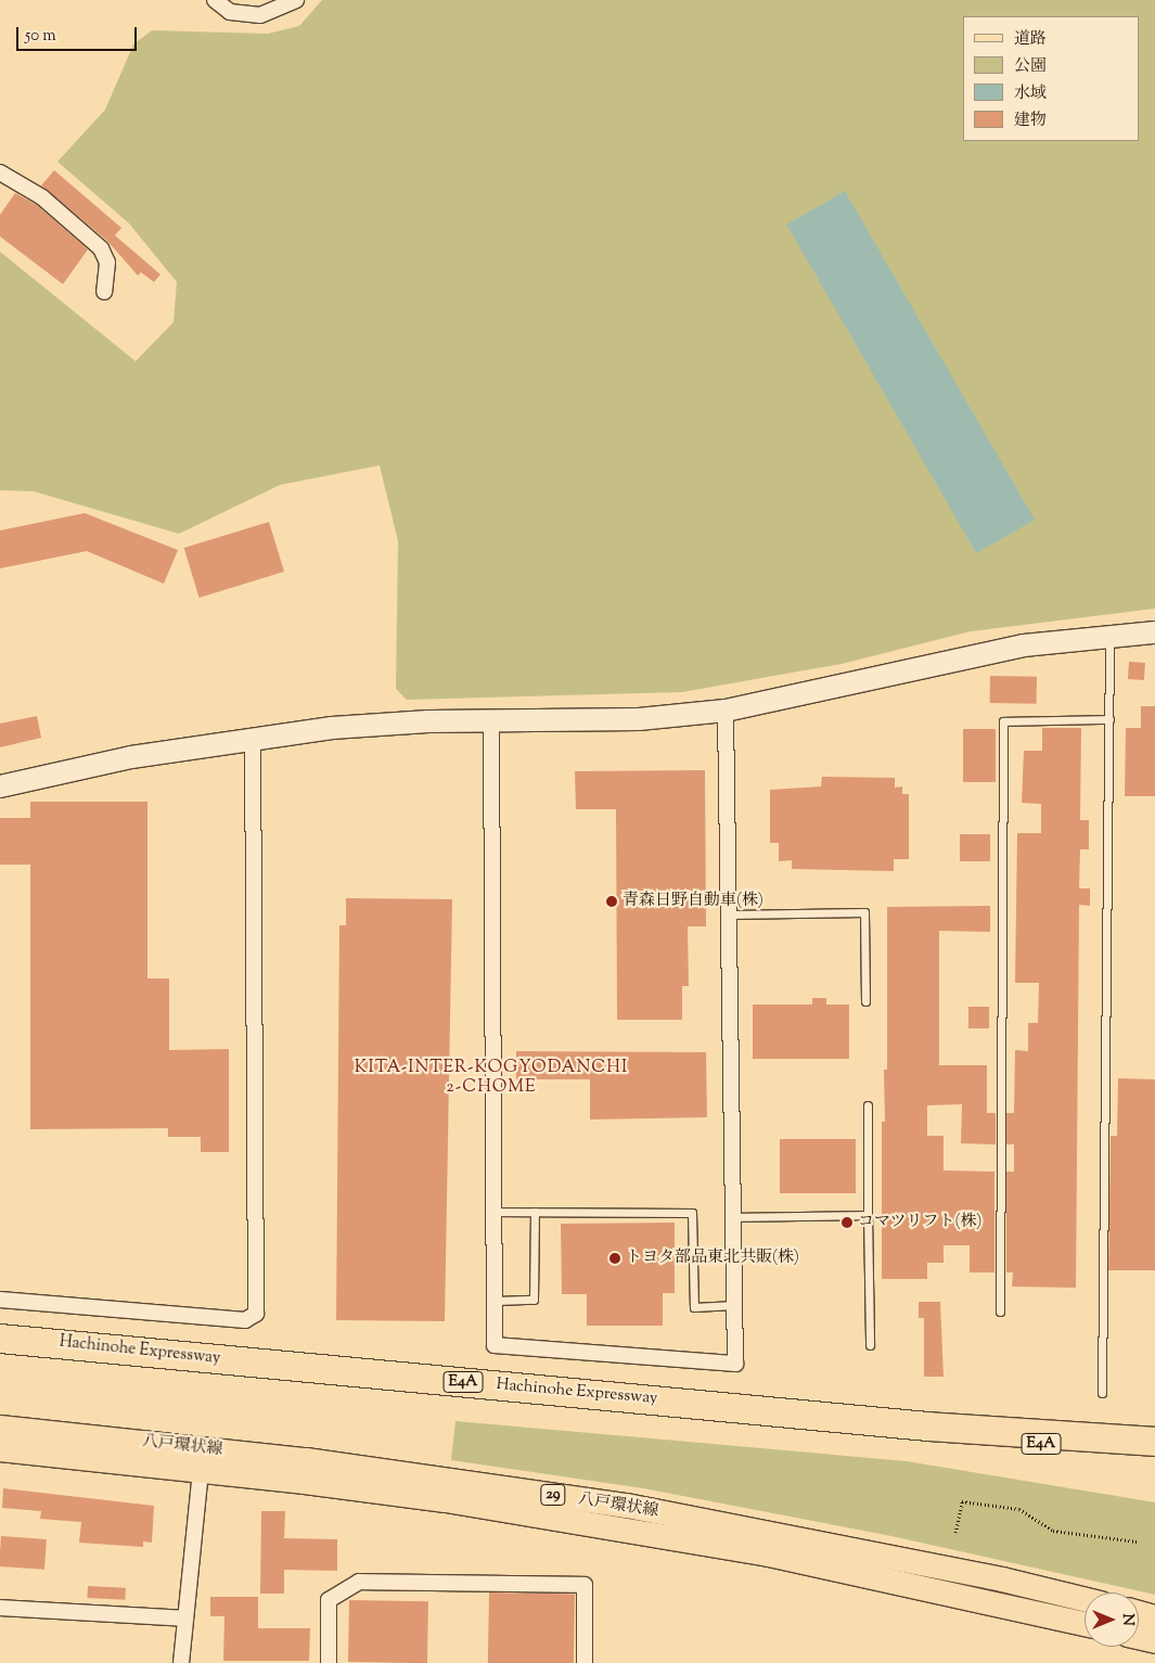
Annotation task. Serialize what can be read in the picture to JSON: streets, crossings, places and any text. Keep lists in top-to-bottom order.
{
  "streets": {
    "highway": ["Hachinohe Expressway", "E4A"],
    "main road": ["八戸環状線", "29"]
  },
  "districts": ["KITA-INTER-KOGYODANCHI 2-CHOME"],
  "places": ["青森日野自動車(株)", "コマツリフト(株)", "トヨタ部品東北共販(株)"],
  "legend": [
    "道路",
    "公園",
    "水域",
    "建物"
  ],
  "scale_bar": "50 m",
  "north": "right"
}
